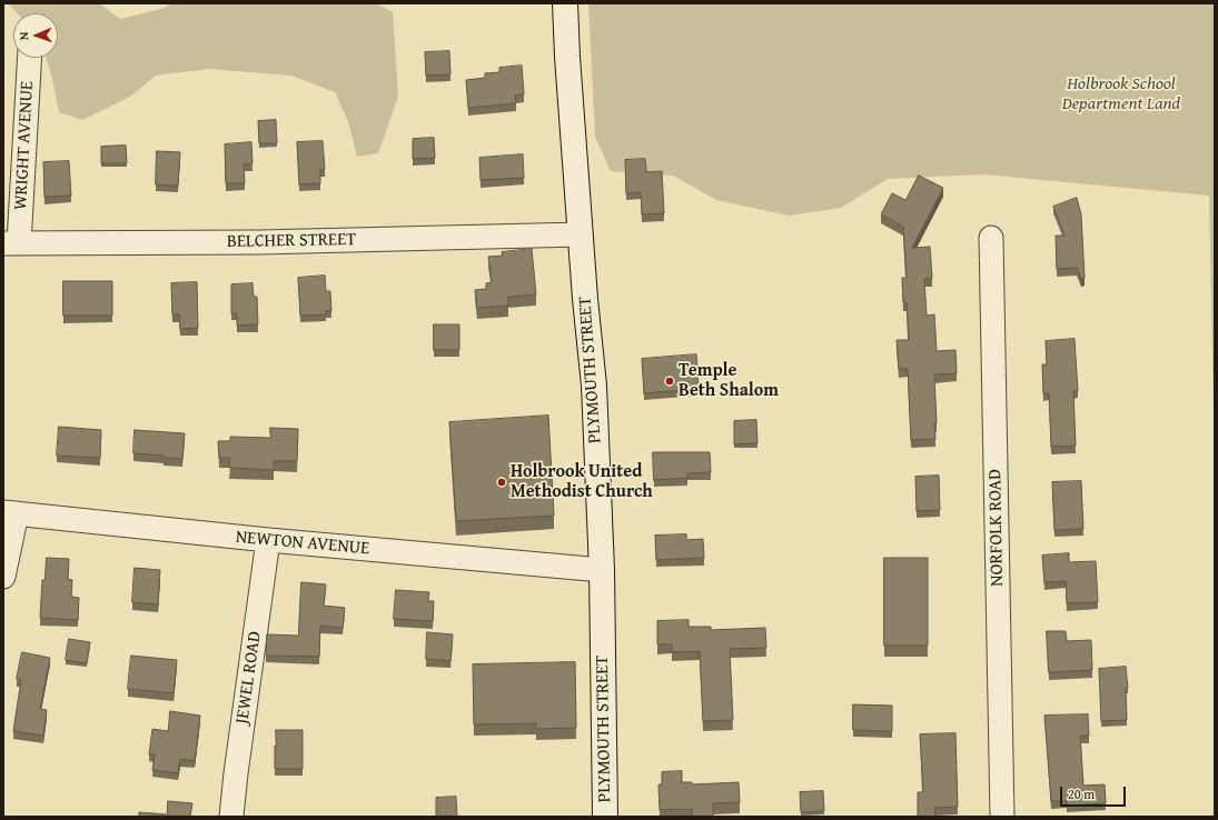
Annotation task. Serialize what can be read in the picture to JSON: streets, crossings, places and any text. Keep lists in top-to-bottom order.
{
  "streets": {
    "main road": ["PLYMOUTH STREET"],
    "street": [
      "WRIGHT AVENUE",
      "BELCHER STREET",
      "NORFOLK ROAD",
      "NEWTON AVENUE",
      "JEWEL ROAD"
    ]
  },
  "crossings": [
    ["WRIGHT AVENUE", "BELCHER STREET"],
    ["BELCHER STREET", "PLYMOUTH STREET"],
    ["PLYMOUTH STREET", "NEWTON AVENUE"],
    ["NEWTON AVENUE", "JEWEL ROAD"]
  ],
  "parks": ["Holbrook School Department Land"],
  "places": ["Temple Beth Shalom", "Holbrook United Methodist Church"],
  "scale_bar": "20 m",
  "north": "left"
}
